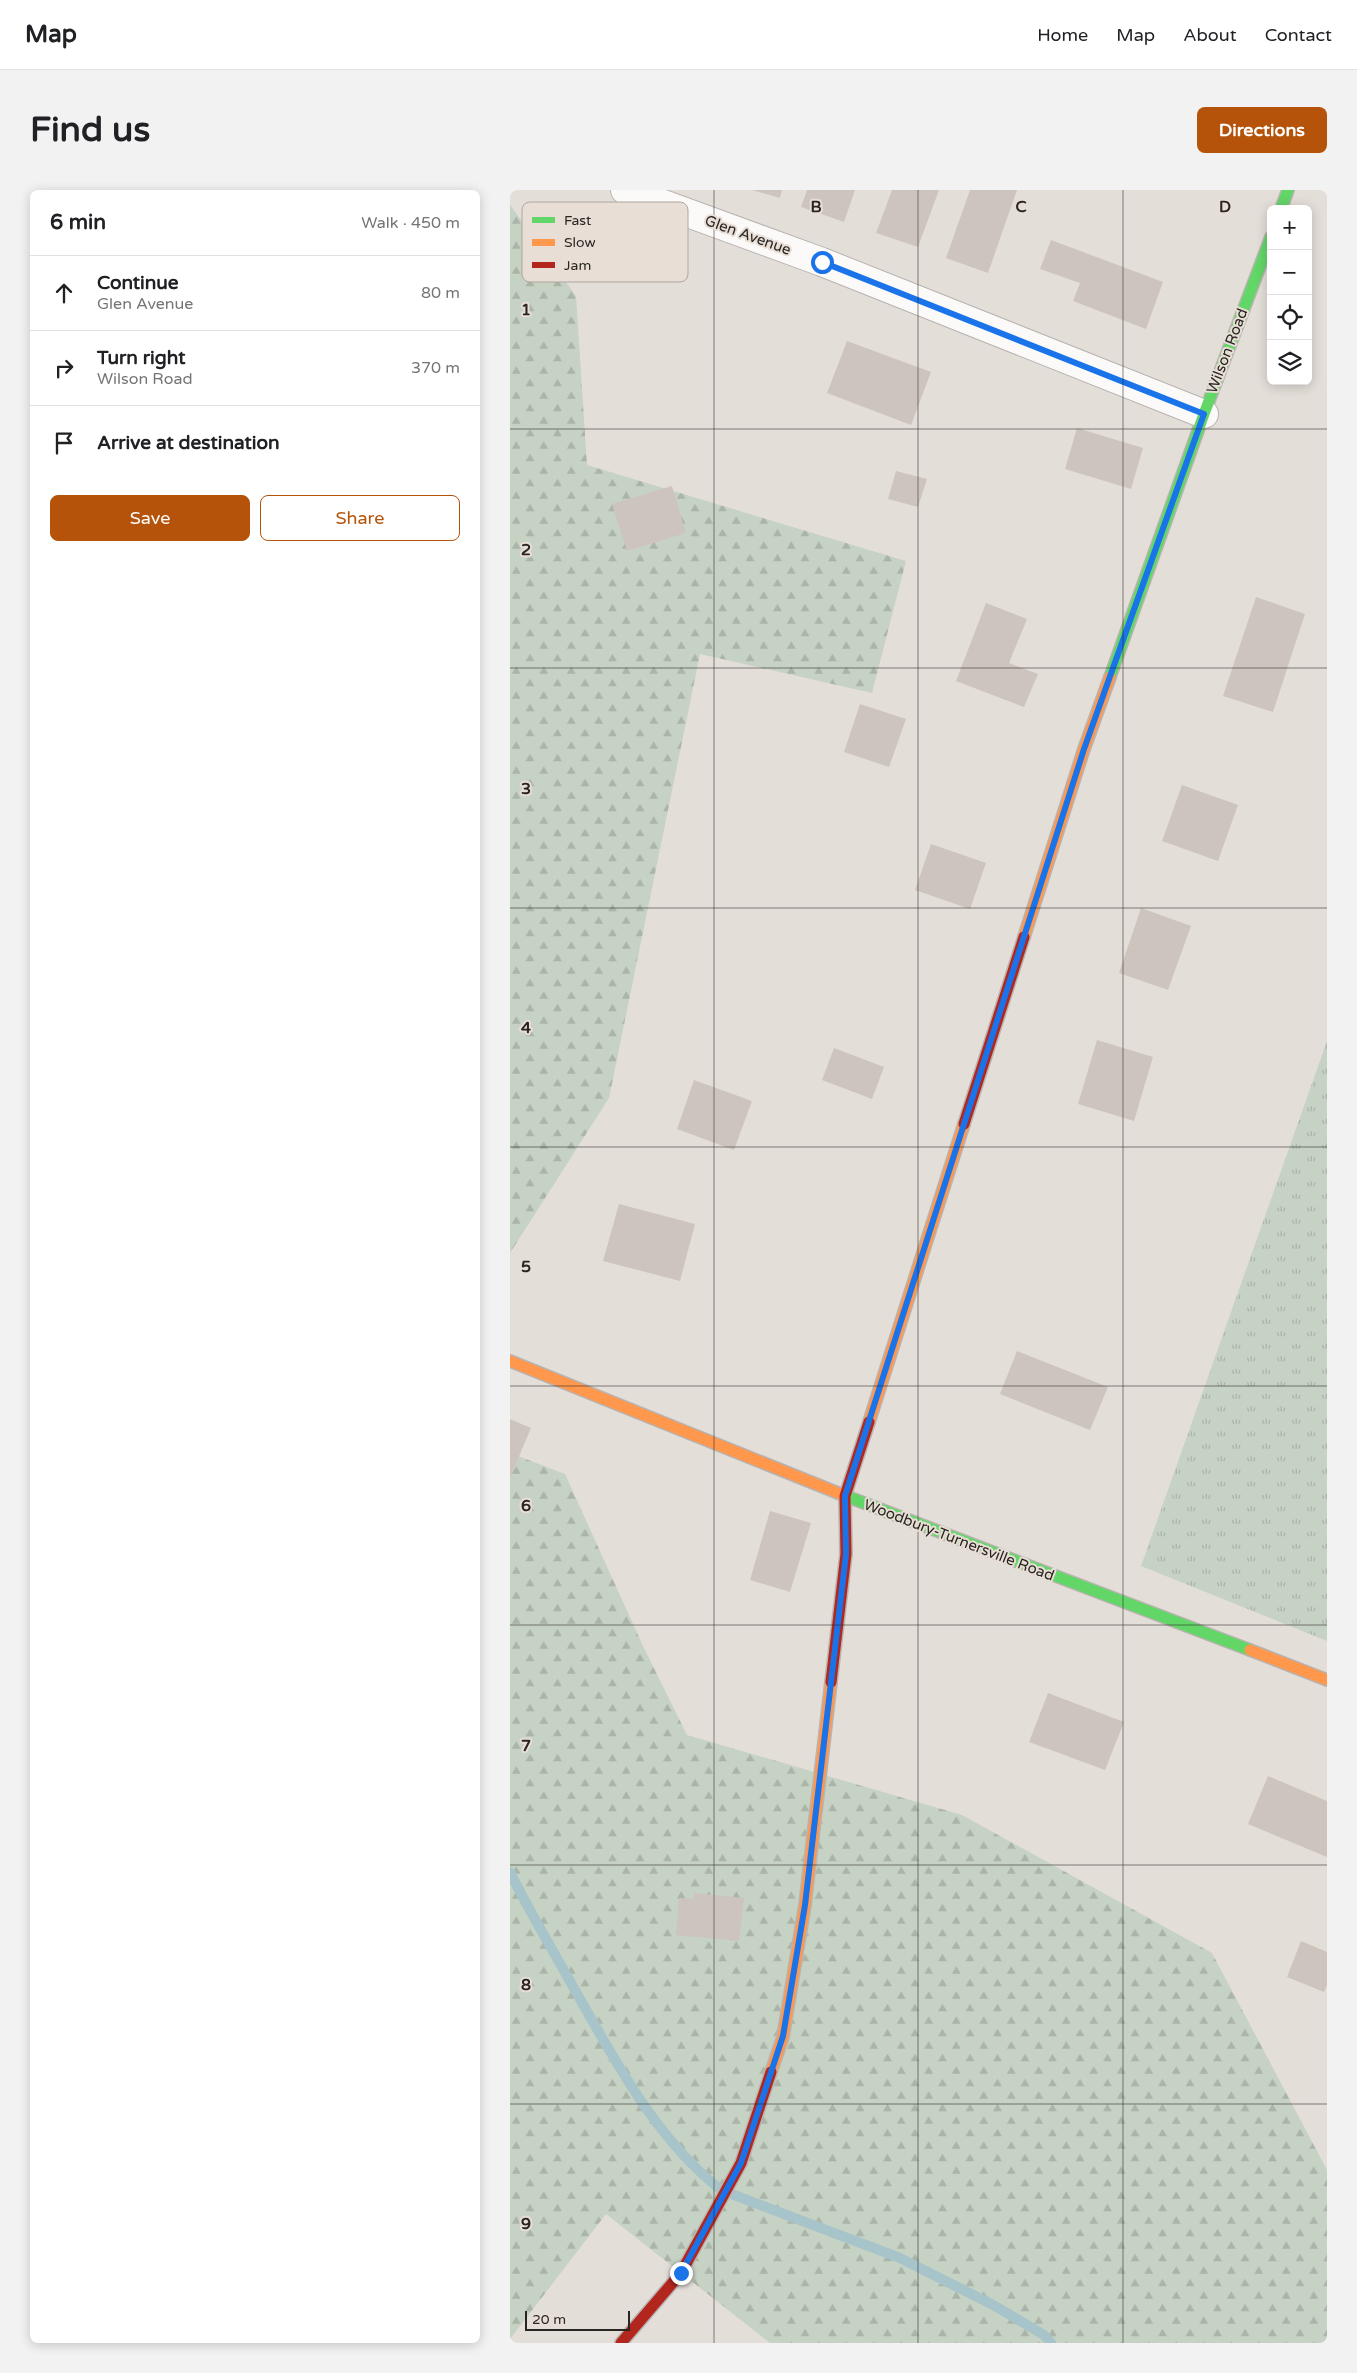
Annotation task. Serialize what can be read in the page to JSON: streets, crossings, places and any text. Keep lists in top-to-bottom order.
{
  "streets": {
    "street": ["Glen Avenue", "Wilson Road", "Woodbury-Turnersville Road"]
  },
  "crossings": [
    ["Glen Avenue", "Wilson Road"],
    ["Wilson Road", "Woodbury-Turnersville Road"]
  ],
  "legend": ["Fast", "Slow", "Jam"],
  "scale_bar": "20 m",
  "page": {
    "header": "Map",
    "nav": [
      "Home",
      "Map",
      "About",
      "Contact"
    ],
    "buttons": [
      "Directions",
      ["Save", "Share"]
    ],
    "title": "Find us",
    "heading": ["6 min", "Walk · 450 m"],
    "map_buttons": ["+", "−"],
    "list": [
      ["Continue", "Glen Avenue", "80 m"],
      ["Turn right", "Wilson Road", "370 m"],
      "Arrive at destination"
    ],
    "scale": "20 m"
  },
  "grid": {
    "columns": ["B", "C", "D"],
    "rows": [
      "1",
      "2",
      "3",
      "4",
      "5",
      "6",
      "7",
      "8",
      "9"
    ]
  }
}
